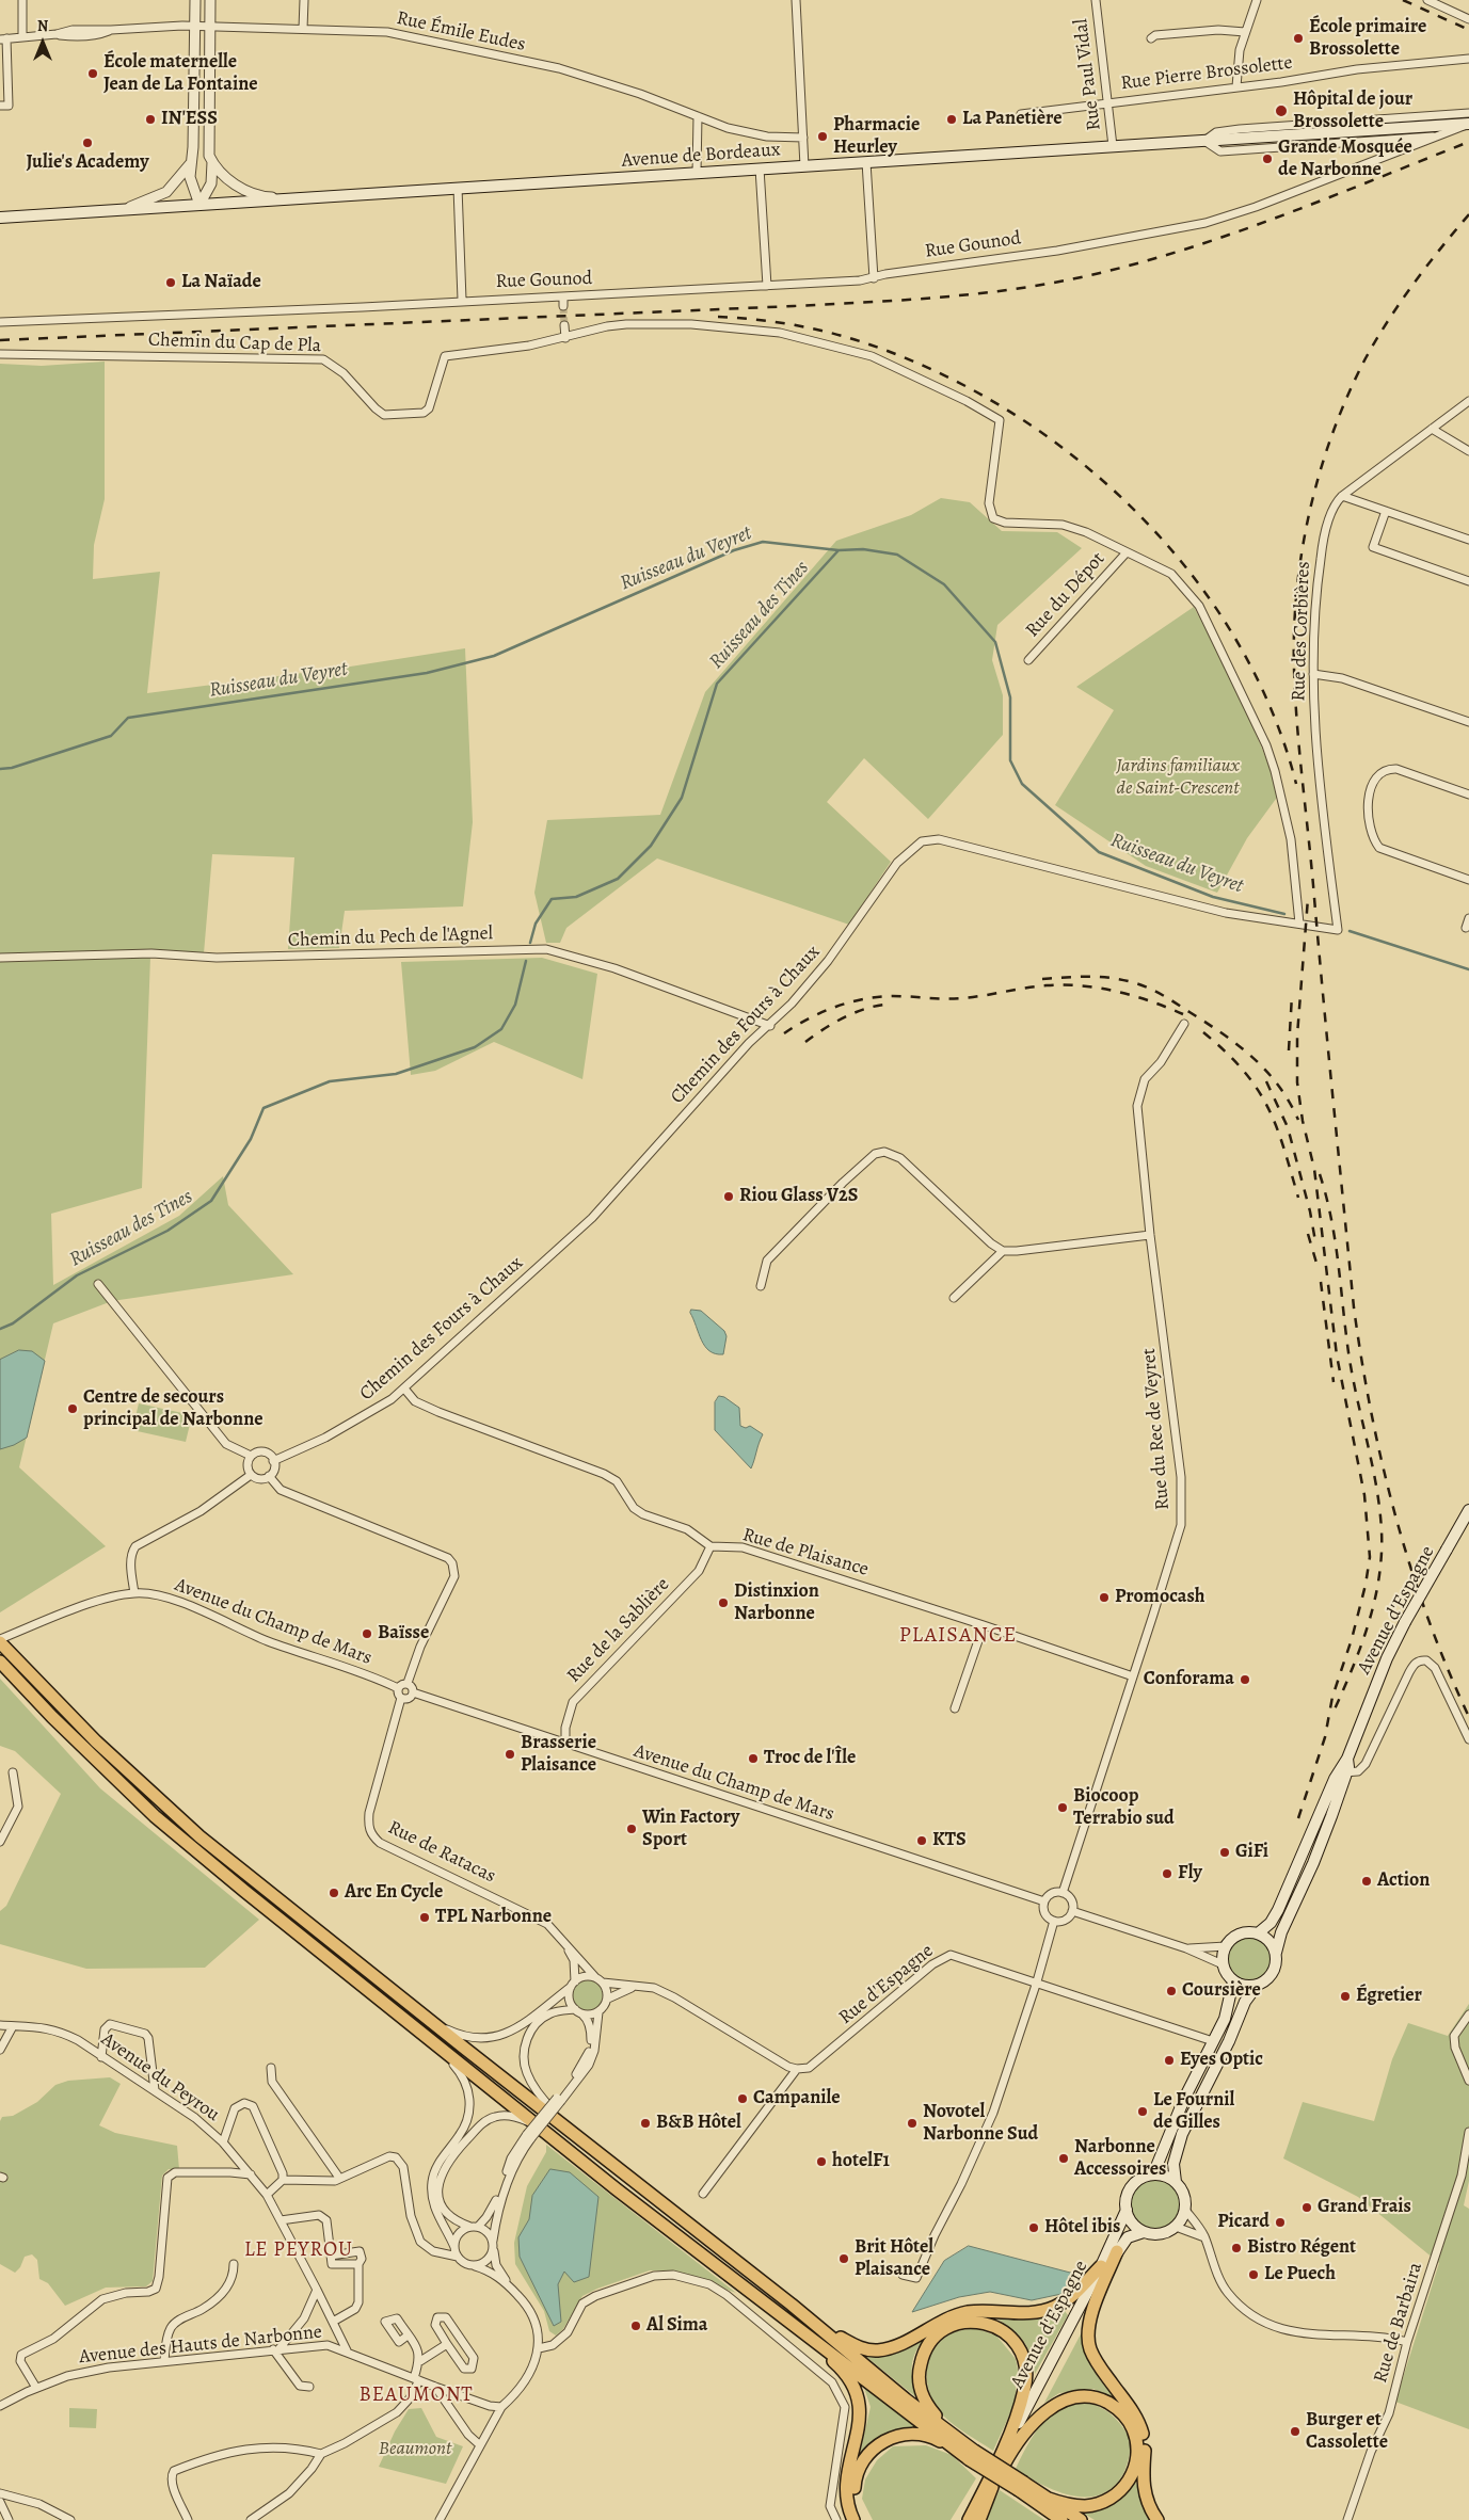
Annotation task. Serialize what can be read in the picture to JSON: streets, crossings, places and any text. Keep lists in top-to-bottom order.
{
  "streets": {
    "main road": ["Avenue de Bordeaux", "Avenue d'Espagne"],
    "street": [
      "Rue Émile Eudes",
      "Rue Pierre Brossolette",
      "Rue Paul Vidal",
      "Rue Gounod",
      "Chemin du Cap de Pla",
      "Rue du Dépot",
      "Rue des Corbières",
      "Chemin du Pech de l'Agnel",
      "Chemin des Fours à Chaux",
      "Rue du Rec de Veyret",
      "Rue de Plaisance",
      "Avenue du Champ de Mars",
      "Rue de la Sablière",
      "Rue de Ratacas",
      "Rue d'Espagne",
      "Avenue du Peyrou",
      "Rue de Barbaira",
      "Avenue des Hauts de Narbonne"
    ]
  },
  "crossings": [
    ["Rue Pierre Brossolette", "Rue Paul Vidal"],
    ["Rue Paul Vidal", "Avenue de Bordeaux"],
    ["Avenue de Bordeaux", "Rue Gounod"],
    ["Rue des Corbières", "Chemin des Fours à Chaux"],
    ["Chemin du Pech de l'Agnel", "Chemin des Fours à Chaux"],
    ["Rue du Rec de Veyret", "Rue de Plaisance"],
    ["Rue du Rec de Veyret", "Avenue du Champ de Mars"],
    ["Rue de Plaisance", "Rue de la Sablière"],
    ["Avenue du Champ de Mars", "Rue de la Sablière"],
    ["Avenue du Champ de Mars", "Rue de Ratacas"],
    ["Avenue du Peyrou", "Avenue des Hauts de Narbonne"]
  ],
  "districts": ["PLAISANCE", "LE PEYROU", "BEAUMONT"],
  "water": ["Ruisseau du Veyret", "Ruisseau des Tines"],
  "parks": ["Jardins familiaux de Saint-Crescent", "Beaumont"],
  "places": [
    "École primaire Brossolette",
    "École maternelle Jean de La Fontaine",
    "Hôpital de jour Brossolette",
    "IN'ESS",
    "La Panetière",
    "Pharmacie Heurley",
    "Julie's Academy",
    "Grande Mosquée de Narbonne",
    "La Naïade",
    "Riou Glass V2S",
    "Centre de secours principal de Narbonne",
    "Promocash",
    "Distinxion Narbonne",
    "Baïsse",
    "Conforama",
    "Brasserie Plaisance",
    "Troc de l'Île",
    "Biocoop Terrabio sud",
    "Win Factory Sport",
    "KTS",
    "GiFi",
    "Fly",
    "Action",
    "Arc En Cycle",
    "TPL Narbonne",
    "Coursière",
    "Égretier",
    "Eyes Optic",
    "Campanile",
    "Le Fournil de Gilles",
    "B&B Hôtel",
    "Novotel Narbonne Sud",
    "Narbonne Accessoires",
    "hotelF1",
    "Grand Frais",
    "Picard",
    "Hôtel ibis",
    "Bistro Régent",
    "Brit Hôtel Plaisance",
    "Le Puech",
    "Al Sima",
    "Burger et Cassolette"
  ],
  "north": "top"
}
